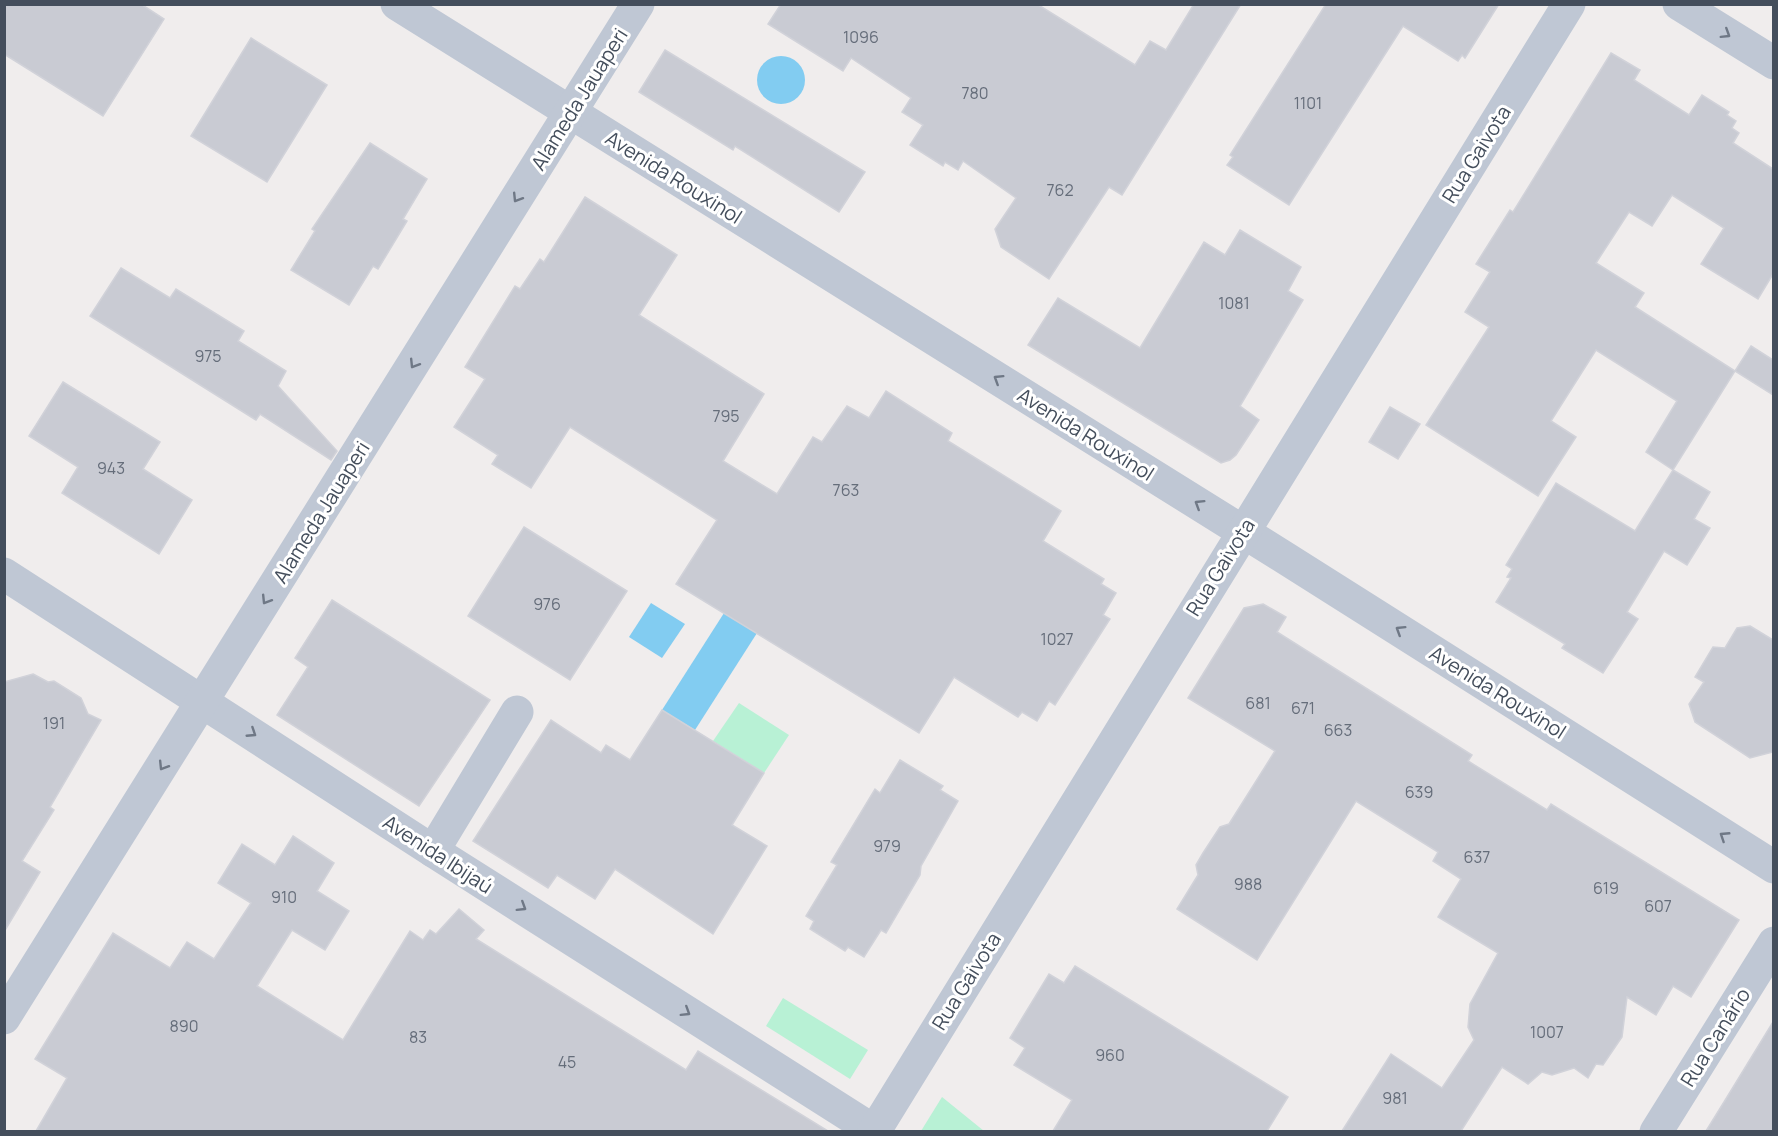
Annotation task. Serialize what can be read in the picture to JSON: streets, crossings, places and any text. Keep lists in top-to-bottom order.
{
  "streets": {
    "street": [
      "Alameda Jauaperi",
      "Rua Gaivota",
      "Avenida Rouxinol",
      "Avenida Ibijaú",
      "Rua Canário"
    ]
  },
  "crossings": [
    ["Alameda Jauaperi", "Avenida Rouxinol"],
    ["Alameda Jauaperi", "Avenida Ibijaú"],
    ["Rua Gaivota", "Avenida Rouxinol"],
    ["Rua Gaivota", "Avenida Ibijaú"]
  ],
  "one_way": ["Alameda Jauaperi", "Avenida Rouxinol", "Avenida Ibijaú"],
  "house_numbers": [
    "1096",
    "780",
    "1101",
    "762",
    "1081",
    "975",
    "795",
    "943",
    "763",
    "976",
    "1027",
    "681",
    "671",
    "191",
    "663",
    "639",
    "979",
    "637",
    "988",
    "619",
    "910",
    "607",
    "890",
    "1007",
    "83",
    "960",
    "45",
    "981"
  ]
}
